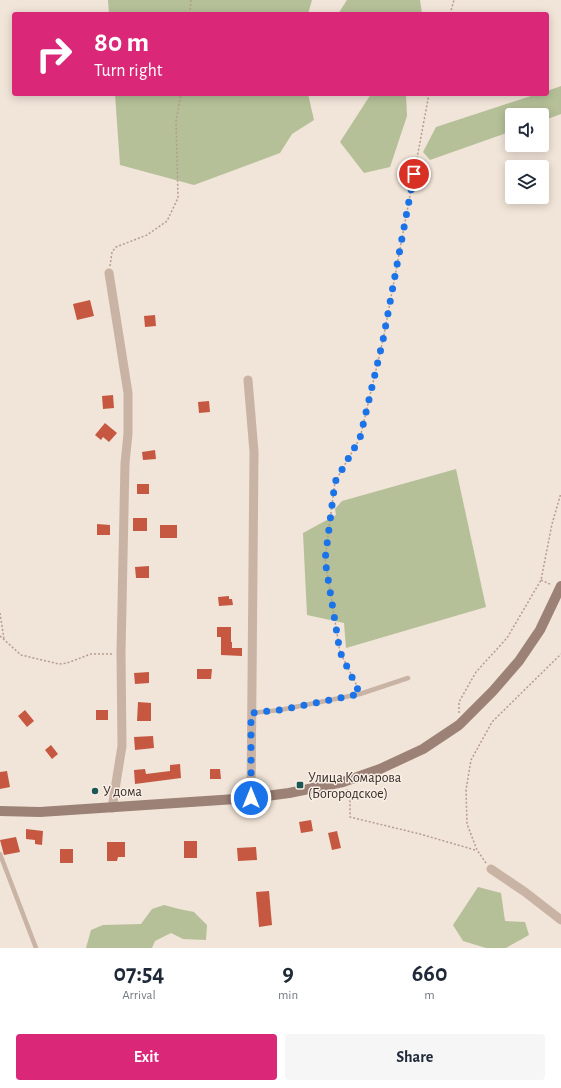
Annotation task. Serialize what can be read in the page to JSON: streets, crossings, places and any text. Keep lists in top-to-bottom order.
{
  "places": {
    "transit": ["Улица Комарова (Богородское)"],
    "other": ["У дома"]
  },
  "page": {
    "turn": ["80 m", "Turn right"],
    "eta": [
      "07:54",
      "Arrival",
      "9",
      "min",
      "660",
      "m"
    ],
    "buttons": ["Exit", "Share"]
  }
}
